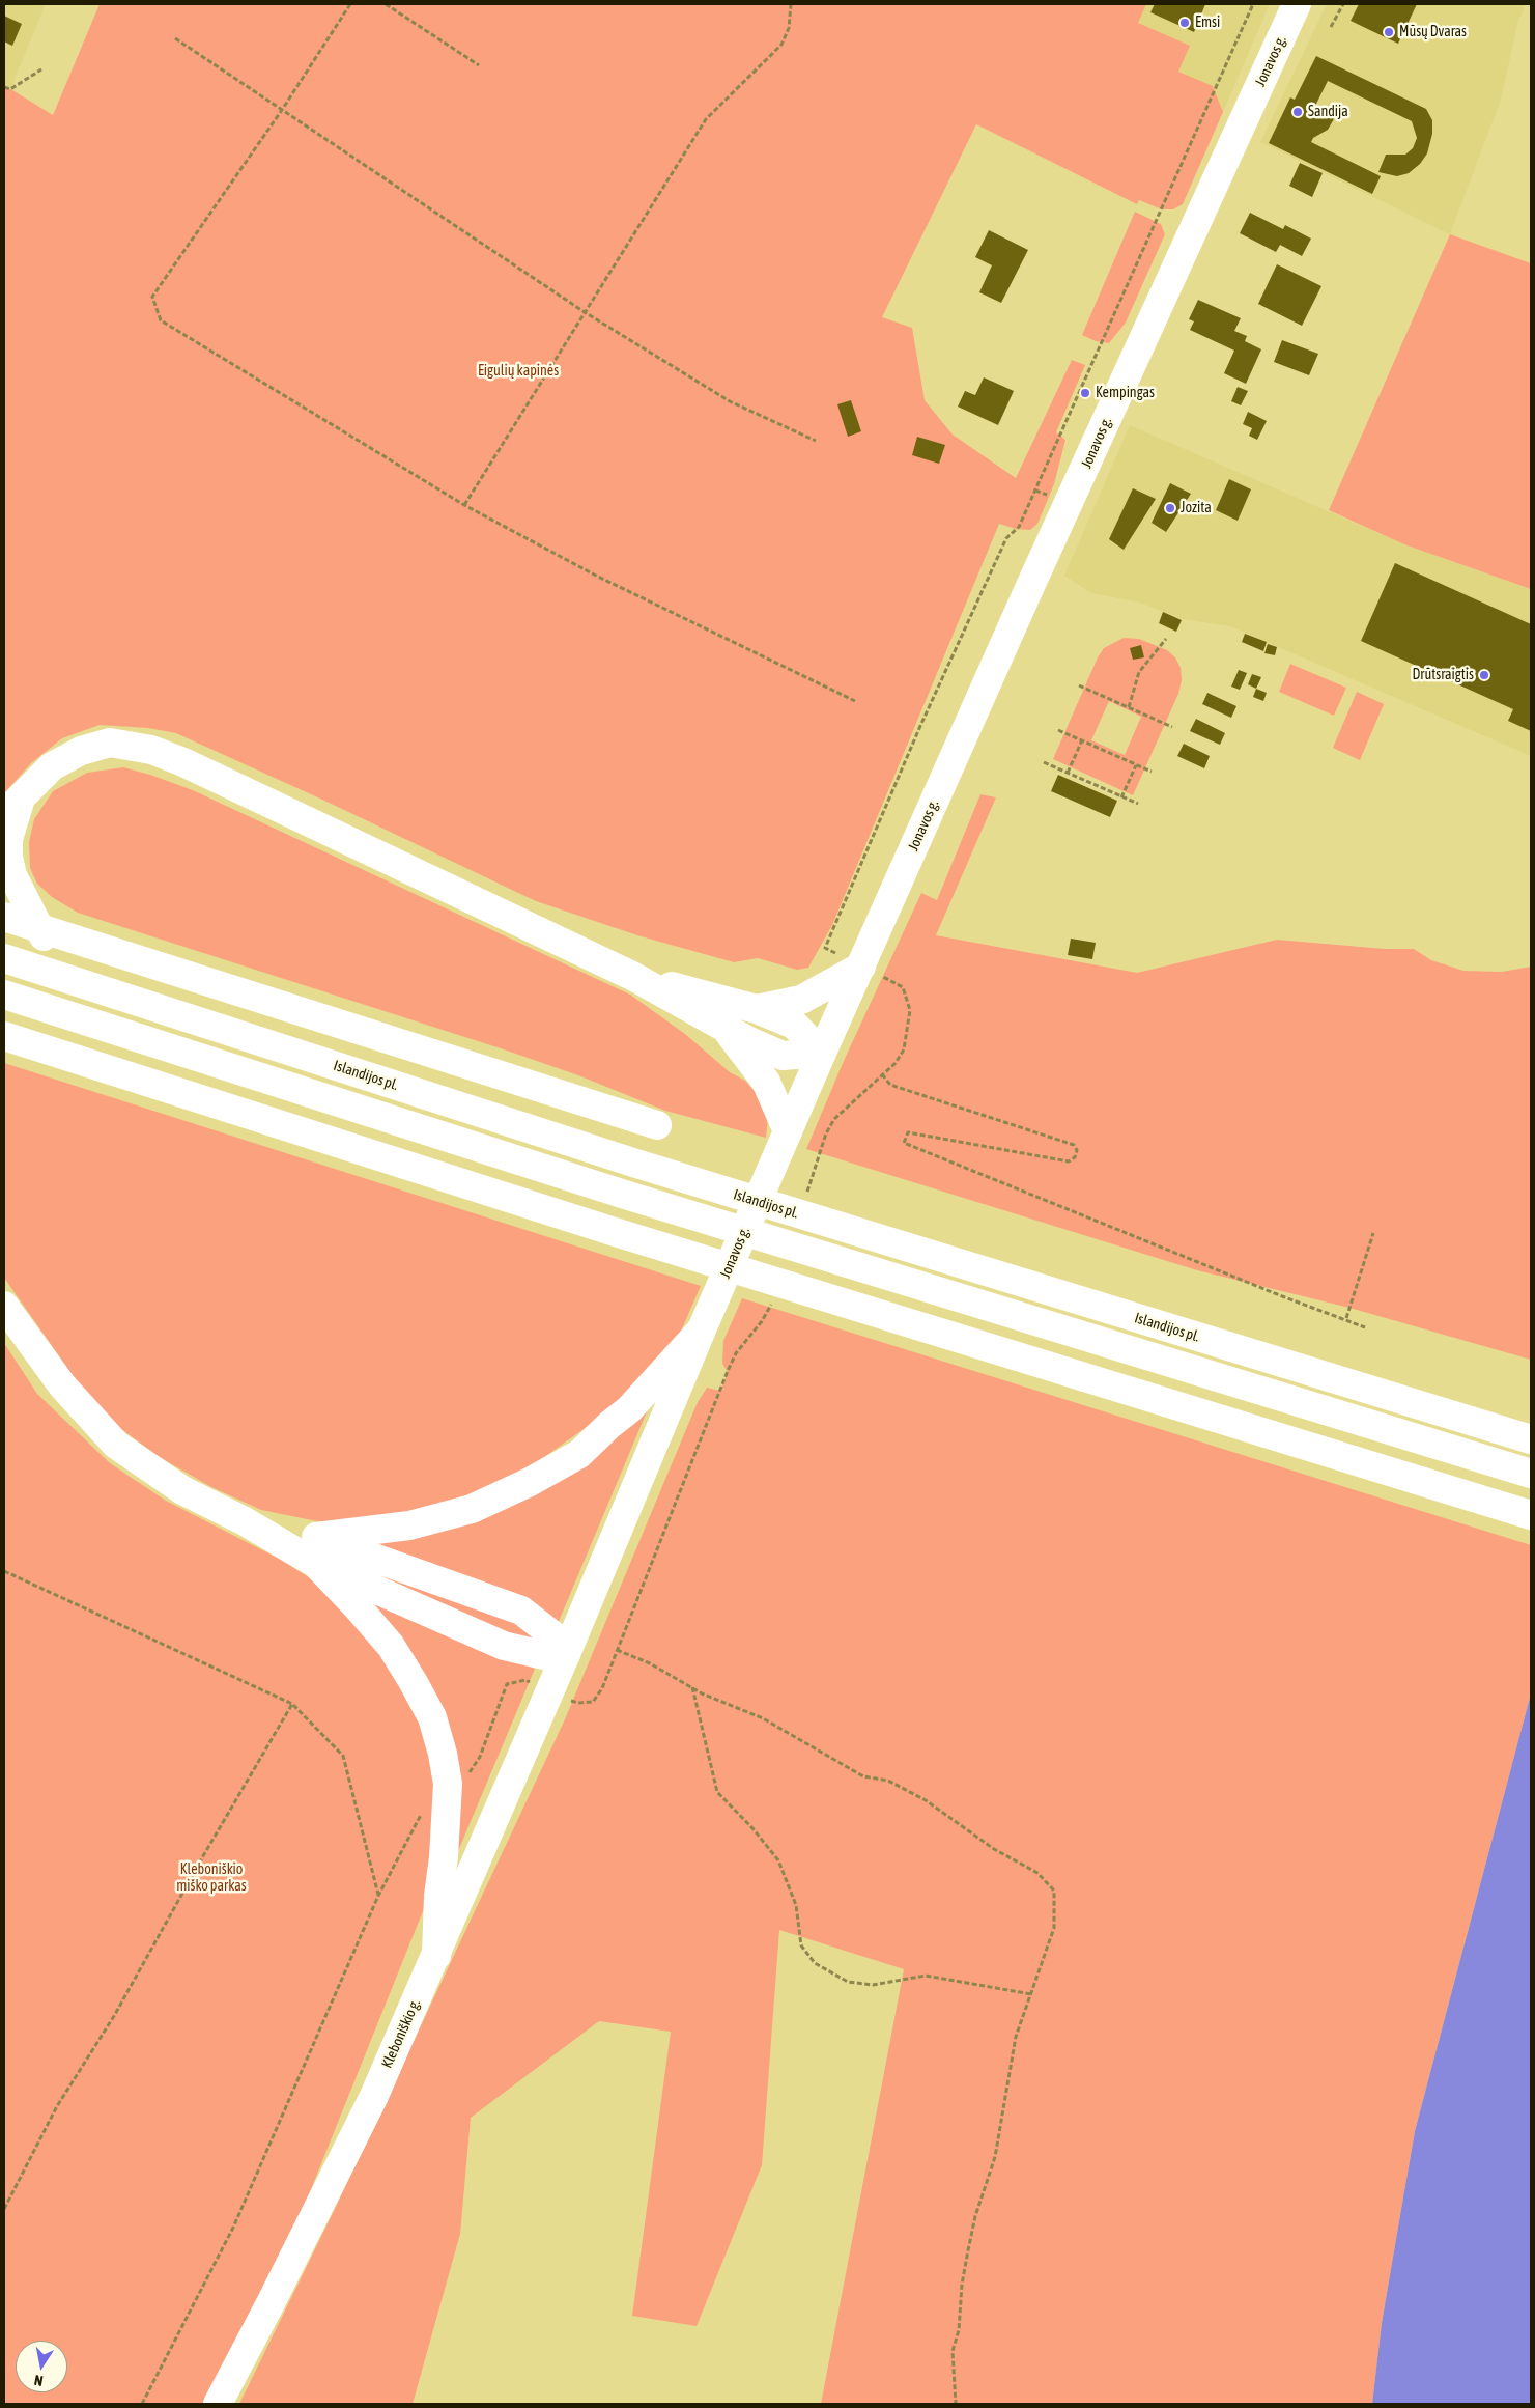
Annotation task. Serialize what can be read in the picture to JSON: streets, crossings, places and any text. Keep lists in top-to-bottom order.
{
  "streets": {
    "main road": ["Jonavos g.", "Islandijos pl.", "Kleboniškio g."]
  },
  "crossings": [
    ["Jonavos g.", "Kleboniškio g."]
  ],
  "parks": ["Eigulių kapinės", "Kleboniškio miško parkas"],
  "places": [
    "Emsi",
    "Mūsų Dvaras",
    "Sandija",
    "Kempingas",
    "Jozita",
    "Drūtsraigtis"
  ],
  "north": "bottom"
}
